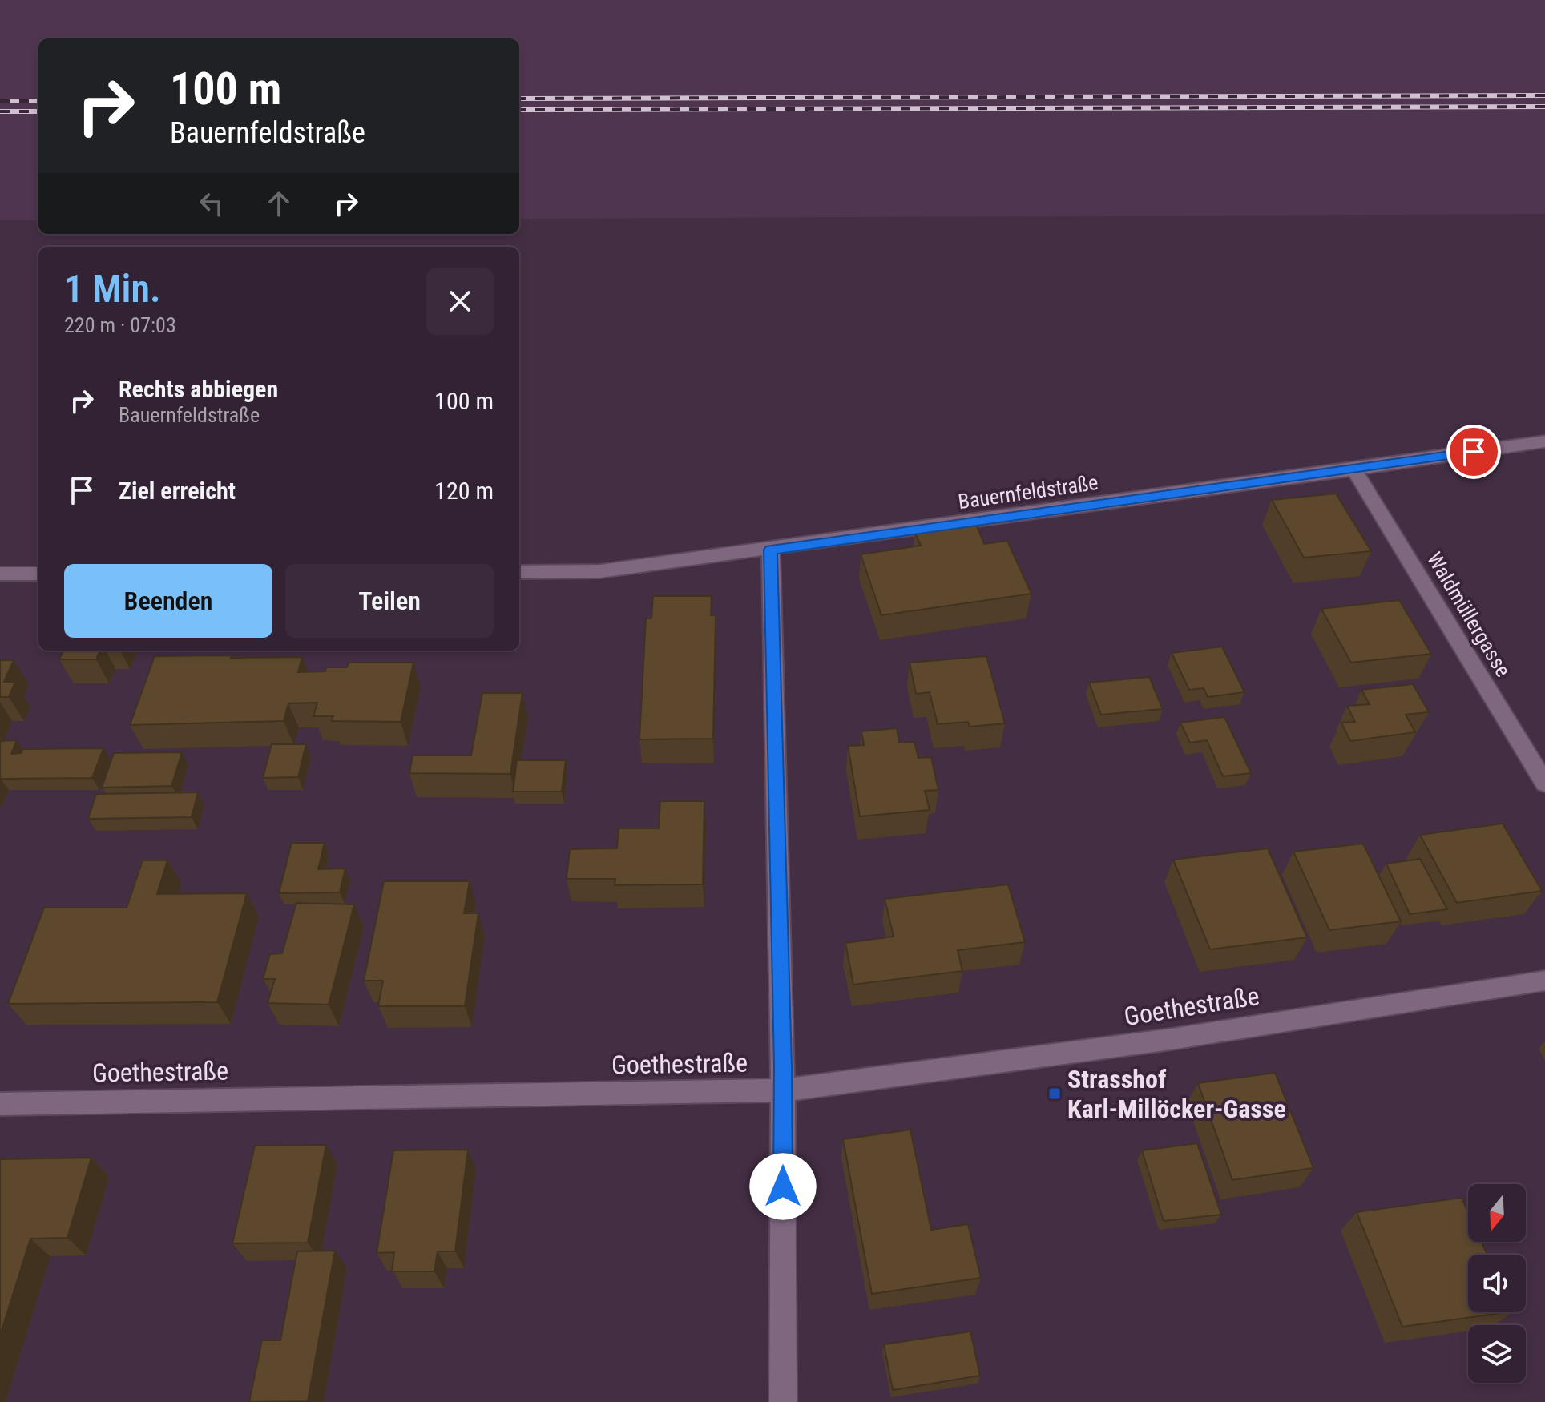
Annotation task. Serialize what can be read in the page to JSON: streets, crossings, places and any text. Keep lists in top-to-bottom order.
{
  "streets": {
    "street": ["Bauernfeldstraße", "Waldmüllergasse", "Goethestraße"]
  },
  "crossings": [
    ["Bauernfeldstraße", "Waldmüllergasse"]
  ],
  "places": {
    "transit": ["Strasshof Karl-Millöcker-Gasse"]
  },
  "north": "bottom",
  "page": {
    "turn": ["100 m", "Bauernfeldstraße"],
    "heading": ["1 Min.", "220 m · 07:03"],
    "list": [
      {
        "name": "Rechts abbiegen",
        "note": "Bauernfeldstraße",
        "value": "100 m"
      },
      {
        "name": "Ziel erreicht",
        "value": "120 m"
      }
    ],
    "buttons": ["Beenden", "Teilen"]
  }
}
